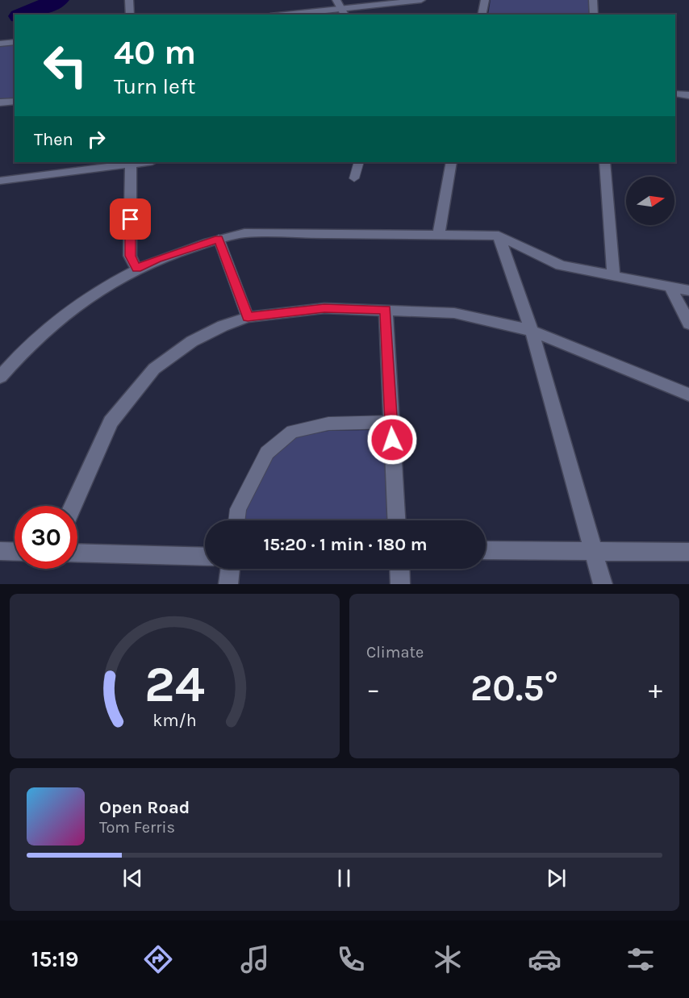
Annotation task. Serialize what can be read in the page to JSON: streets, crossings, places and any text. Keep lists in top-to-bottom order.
{
  "north": "right",
  "page": {
    "turn": ["40 m", "Turn left"],
    "then": "Then",
    "limit": "30",
    "trip": "15:20 · 1 min · 180 m",
    "tile": "Climate",
    "heat": ["−", "20.5°", "+"],
    "song": ["Open Road", "Tom Ferris"],
    "tabs": "15:19",
    "gauge": ["24", "km/h"]
  }
}
